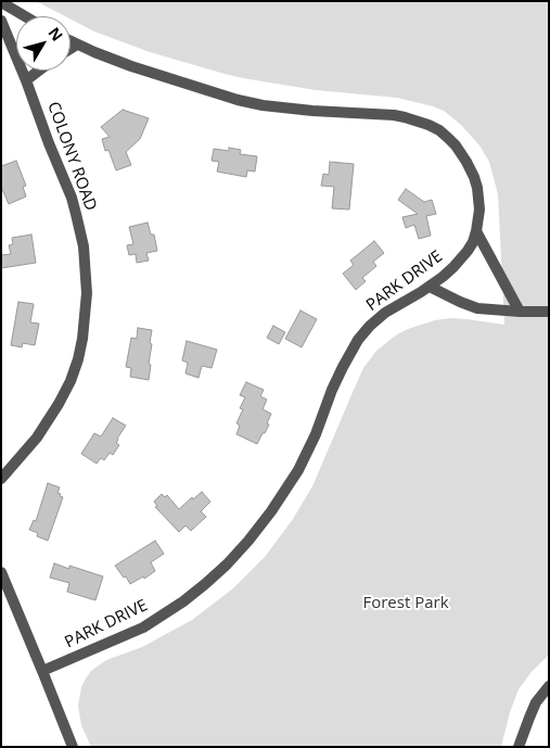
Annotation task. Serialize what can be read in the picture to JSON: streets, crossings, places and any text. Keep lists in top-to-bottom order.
{
  "streets": {
    "street": ["COLONY ROAD", "PARK DRIVE"]
  },
  "parks": ["Forest Park"],
  "north": "top right"
}
